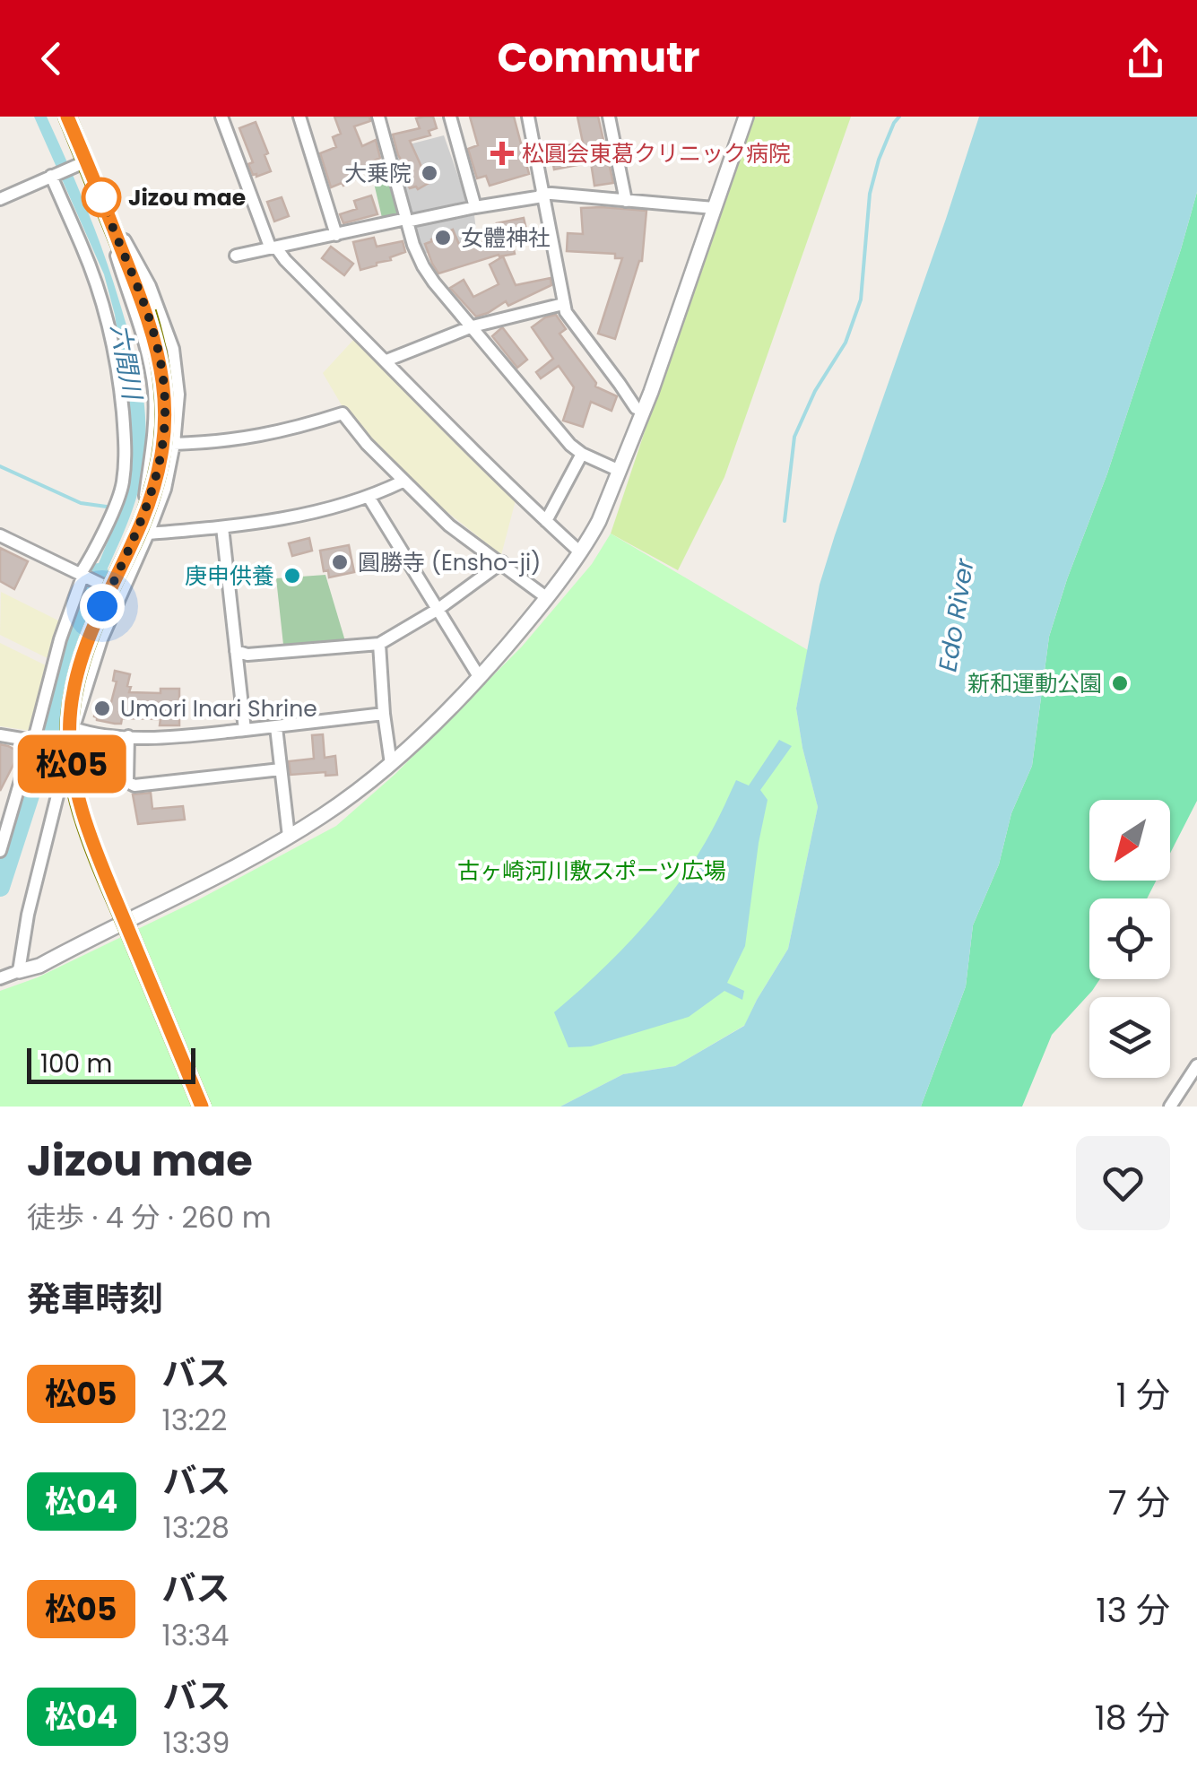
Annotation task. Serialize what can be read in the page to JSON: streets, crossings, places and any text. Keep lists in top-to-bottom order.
{
  "water": ["六間川", "Edo River"],
  "parks": ["古ヶ崎河川敷スポーツ広場"],
  "places": {
    "health": ["松圓会東葛クリニック病院"],
    "other": [
      "大乗院",
      "Jizou mae",
      "女體神社",
      "圓勝寺 (Ensho-ji)",
      "庚申供養",
      "新和運動公園",
      "Umori Inari Shrine"
    ]
  },
  "lines": ["bus line 松05"],
  "scale_bar": "100 m",
  "north": "bottom left",
  "page": {
    "header": "Commutr",
    "on_map": "松05",
    "scale": "100 m",
    "heading": [
      ["Jizou mae", "徒歩 · 4 分 · 260 m"],
      "発車時刻"
    ],
    "list": [
      {
        "mark": "松05",
        "name": "バス",
        "note": "13:22",
        "value": "1 分"
      },
      {
        "mark": "松04",
        "name": "バス",
        "note": "13:28",
        "value": "7 分"
      },
      {
        "mark": "松05",
        "name": "バス",
        "note": "13:34",
        "value": "13 分"
      },
      {
        "mark": "松04",
        "name": "バス",
        "note": "13:39",
        "value": "18 分"
      }
    ]
  }
}
